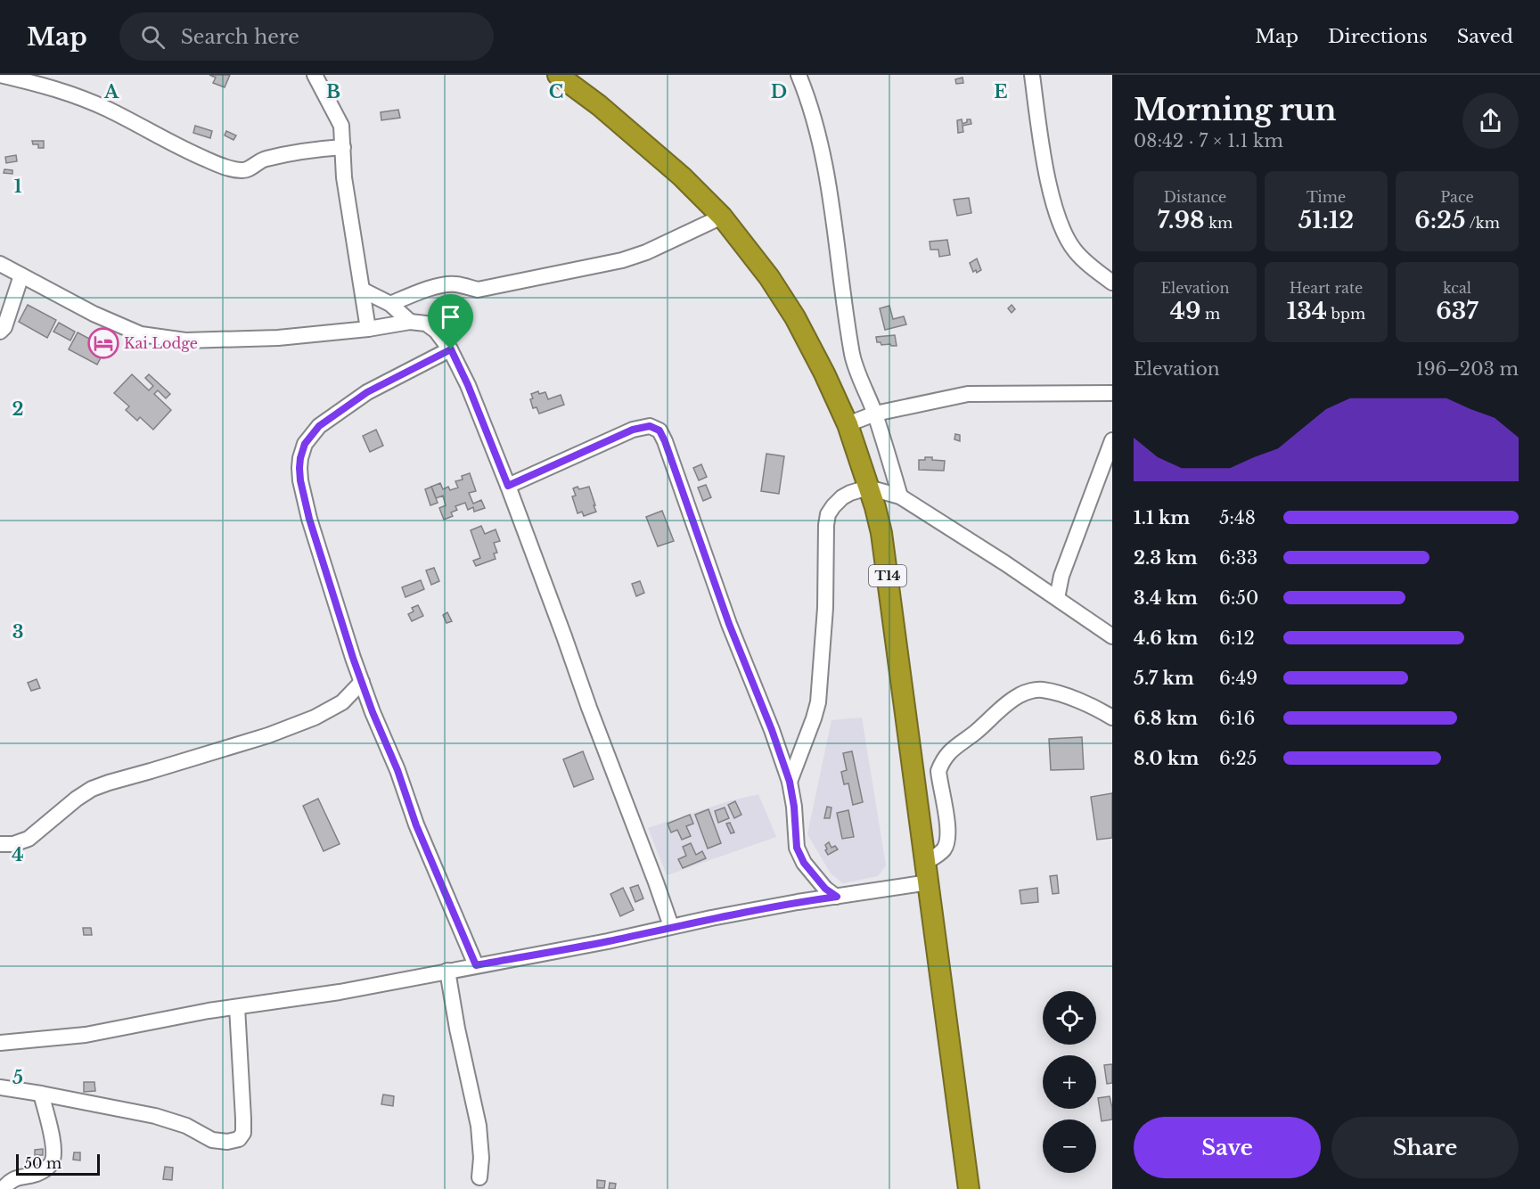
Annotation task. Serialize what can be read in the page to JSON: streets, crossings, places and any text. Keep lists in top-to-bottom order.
{
  "streets": {
    "highway": ["T14"]
  },
  "places": {
    "hotel": ["Kai Lodge"]
  },
  "scale_bar": "50 m",
  "page": {
    "header": "Map",
    "search": "Search here",
    "nav": ["Map", "Directions", "Saved"],
    "heading": ["Morning run", "08:42 · 7 × 1.1 km"],
    "stats": [
      ["Distance", "7.98 km"],
      ["Time", "51:12"],
      ["Pace", "6:25 /km"],
      ["Elevation", "49 m"],
      ["Heart rate", "134 bpm"],
      ["kcal", "637"]
    ],
    "chart": ["Elevation", "196–203 m"],
    "list": [
      {
        "name": "1.1 km",
        "note": "5:48"
      },
      {
        "name": "2.3 km",
        "note": "6:33"
      },
      {
        "name": "3.4 km",
        "note": "6:50"
      },
      {
        "name": "4.6 km",
        "note": "6:12"
      },
      {
        "name": "5.7 km",
        "note": "6:49"
      },
      {
        "name": "6.8 km",
        "note": "6:16"
      },
      {
        "name": "8.0 km",
        "note": "6:25"
      }
    ],
    "map_buttons": ["+", "−"],
    "buttons": ["Save", "Share"],
    "scale": "50 m"
  },
  "grid": {
    "columns": [
      "A",
      "B",
      "C",
      "D",
      "E"
    ],
    "rows": [
      "1",
      "2",
      "3",
      "4",
      "5"
    ]
  }
}
